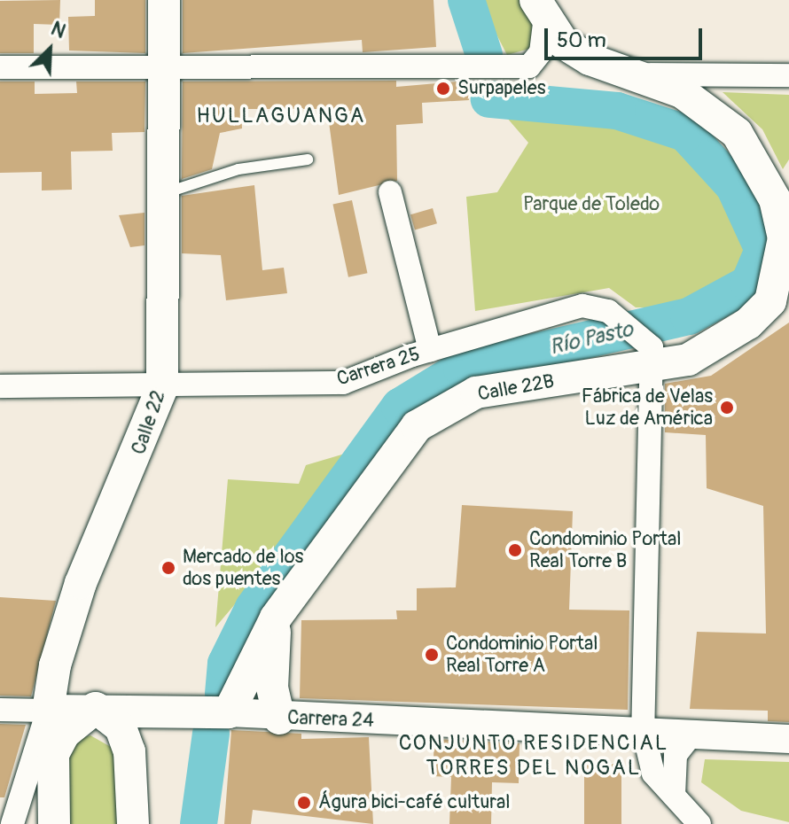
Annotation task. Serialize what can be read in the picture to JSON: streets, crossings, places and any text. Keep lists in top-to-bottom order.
{
  "streets": {
    "main road": ["Calle 22B", "Calle 22", "Carrera 24"],
    "street": ["Carrera 25"]
  },
  "crossings": [
    ["Carrera 25", "Calle 22B"],
    ["Carrera 25", "Calle 22"],
    ["Calle 22B", "Carrera 24"],
    ["Calle 22", "Carrera 24"]
  ],
  "districts": ["HULLAGUANGA", "CONJUNTO RESIDENCIAL TORRES DEL NOGAL"],
  "water": ["Río Pasto"],
  "parks": ["Parque de Toledo"],
  "places": [
    "Surpapeles",
    "Fábrica de Velas Luz de América",
    "Condominio Portal Real Torre B",
    "Mercado de los dos puentes",
    "Condominio Portal Real Torre A",
    "Águra bici-café cultural"
  ],
  "scale_bar": "50 m",
  "north": "top right"
}
